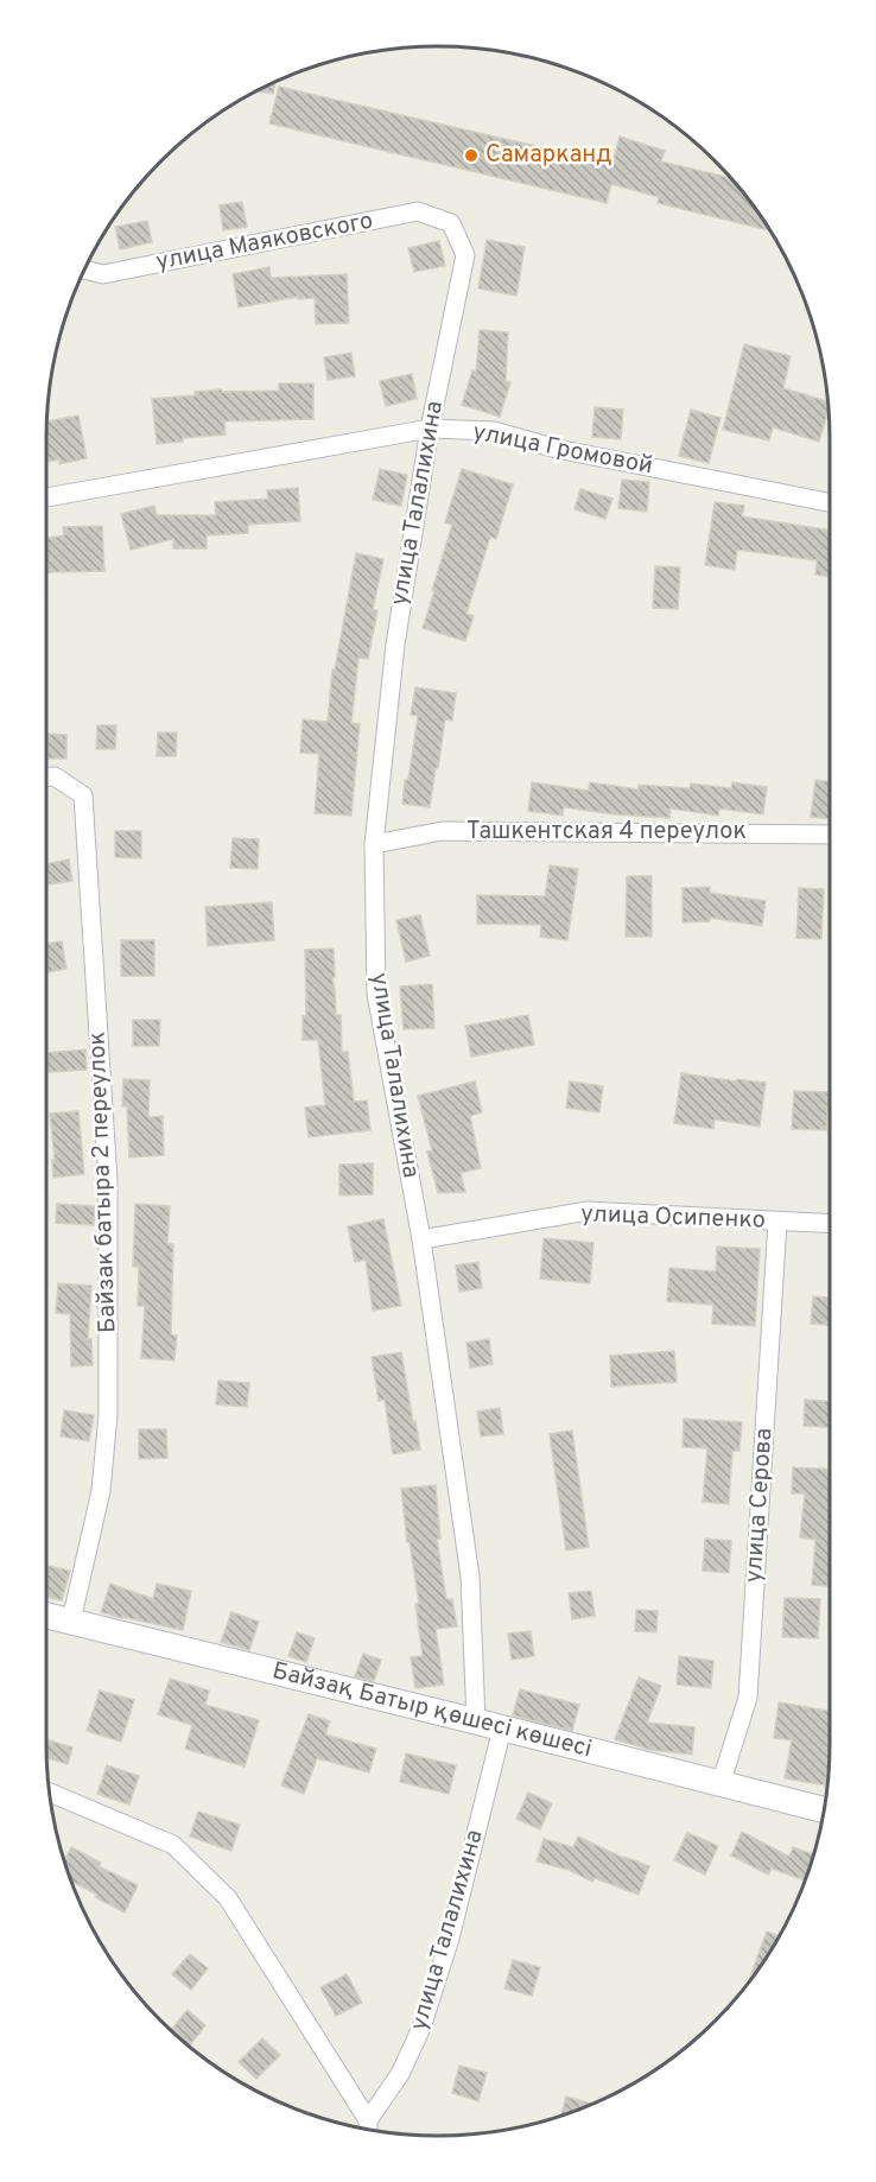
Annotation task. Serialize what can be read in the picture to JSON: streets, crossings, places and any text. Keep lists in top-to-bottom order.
{
  "streets": {
    "main road": ["Байзақ Батыр қөшесі көшесі"],
    "street": [
      "улица Маяковского",
      "улица Громовой",
      "улица Талалихина",
      "Ташкентская 4 переулок",
      "Байзак батыра 2 переулок",
      "улица Осипенко",
      "улица Серова"
    ]
  },
  "crossings": [
    ["улица Маяковского", "улица Талалихина"],
    ["улица Громовой", "улица Талалихина"],
    ["улица Талалихина", "Ташкентская 4 переулок"],
    ["улица Талалихина", "улица Осипенко"],
    ["улица Талалихина", "Байзақ Батыр қөшесі көшесі"],
    ["Байзак батыра 2 переулок", "Байзақ Батыр қөшесі көшесі"],
    ["улица Осипенко", "улица Серова"],
    ["улица Серова", "Байзақ Батыр қөшесі көшесі"]
  ],
  "places": ["Самарканд"]
}
